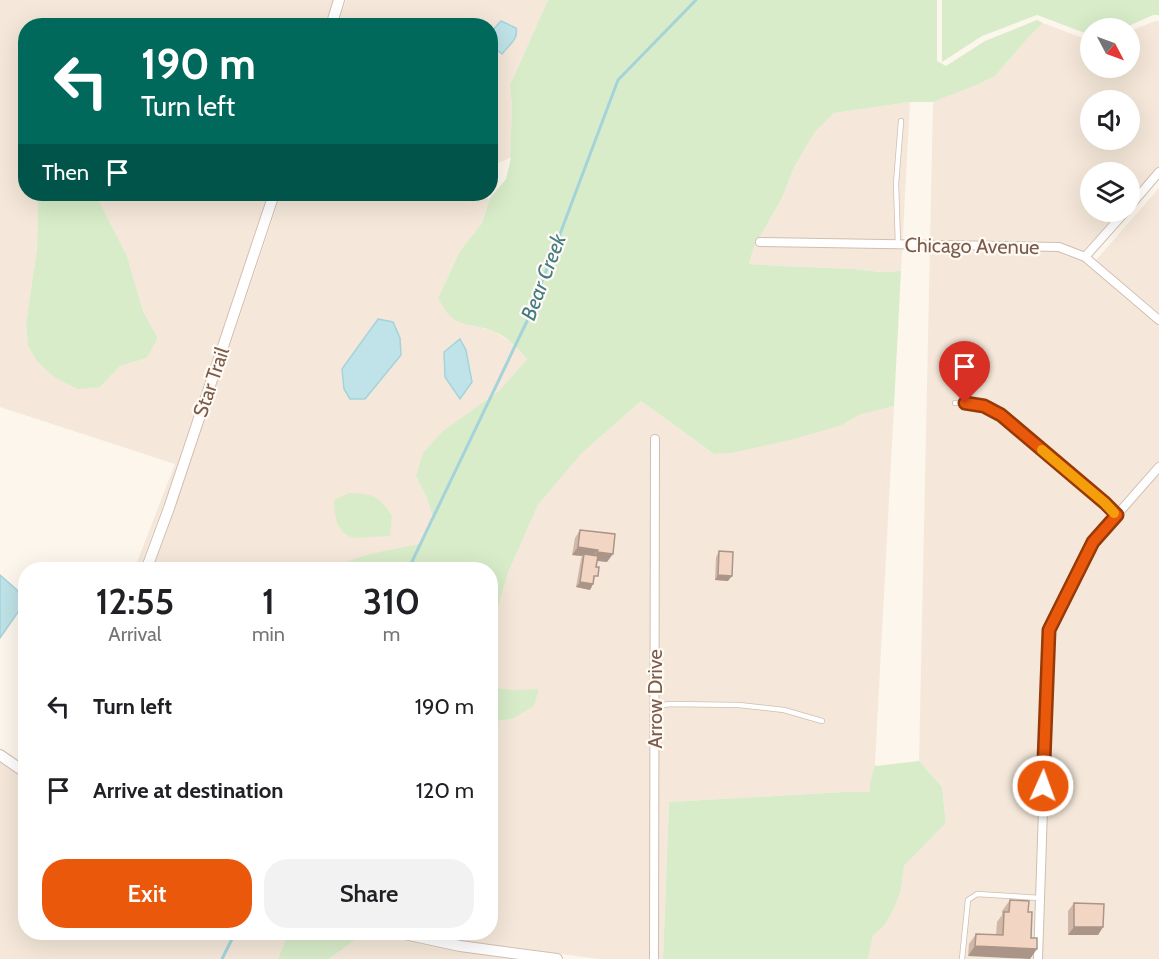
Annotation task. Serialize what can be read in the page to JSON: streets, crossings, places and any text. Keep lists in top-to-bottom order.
{
  "streets": {
    "street": ["Chicago Avenue", "Star Trail", "Arrow Drive"]
  },
  "water": ["Bear Creek"],
  "north": "bottom right",
  "page": {
    "turn": ["190 m", "Turn left"],
    "then": "Then",
    "eta": [
      "12:55",
      "Arrival",
      "1",
      "min",
      "310",
      "m"
    ],
    "list": [
      {
        "name": "Turn left",
        "value": "190 m"
      },
      {
        "name": "Arrive at destination",
        "value": "120 m"
      }
    ],
    "buttons": ["Exit", "Share"]
  }
}
